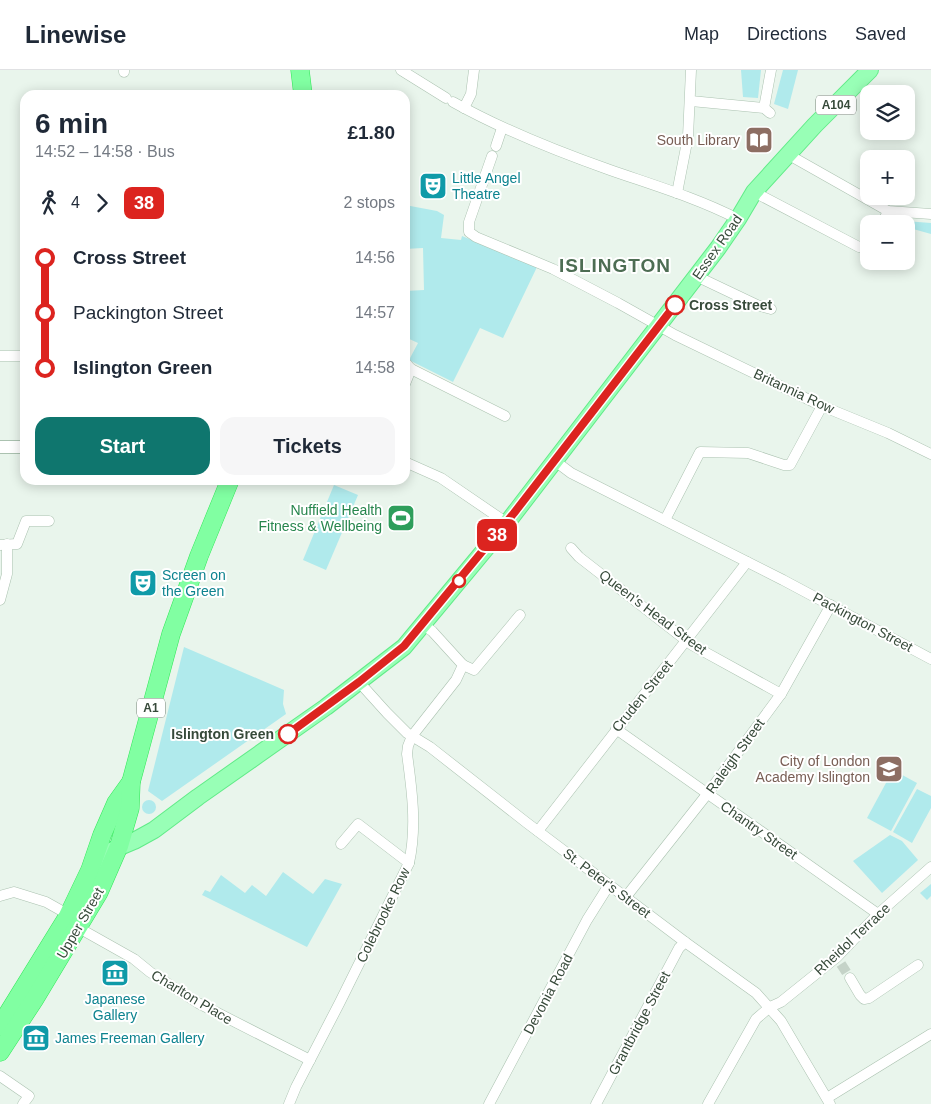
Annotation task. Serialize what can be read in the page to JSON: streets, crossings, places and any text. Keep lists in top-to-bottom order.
{
  "streets": {
    "highway": ["A1", "Upper Street"],
    "main road": ["A104", "Essex Road"],
    "street": [
      "Britannia Row",
      "Queen's Head Street",
      "Packington Street",
      "Cruden Street",
      "Raleigh Street",
      "Chantry Street",
      "St. Peter's Street",
      "Colebrooke Row",
      "Rheidol Terrace",
      "Devonia Road",
      "Charlton Place",
      "Grantbridge Street"
    ]
  },
  "crossings": [
    ["A104", "Essex Road"],
    ["A104", "St. Peter's Street"],
    ["A104", "Upper Street"],
    ["Essex Road", "Britannia Row"],
    ["Essex Road", "Packington Street"],
    ["Essex Road", "St. Peter's Street"],
    ["Queen's Head Street", "Cruden Street"],
    ["Queen's Head Street", "Raleigh Street"],
    ["Packington Street", "Cruden Street"],
    ["Packington Street", "Raleigh Street"],
    ["Cruden Street", "Chantry Street"],
    ["Cruden Street", "St. Peter's Street"],
    ["Raleigh Street", "Chantry Street"],
    ["Raleigh Street", "St. Peter's Street"],
    ["Chantry Street", "Rheidol Terrace"],
    ["St. Peter's Street", "Colebrooke Row"],
    ["St. Peter's Street", "Rheidol Terrace"],
    ["St. Peter's Street", "Devonia Road"],
    ["St. Peter's Street", "Grantbridge Street"],
    ["Colebrooke Row", "Charlton Place"],
    ["Upper Street", "Charlton Place"]
  ],
  "districts": ["ISLINGTON"],
  "places": {
    "library": ["South Library"],
    "theatre": ["Little Angel Theatre", "Screen on the Green"],
    "other": ["Cross Street", "Islington Green"],
    "sports": ["Nuffield Health Fitness & Wellbeing"],
    "school or university": ["City of London Academy Islington"],
    "museum": ["Japanese Gallery", "James Freeman Gallery"]
  },
  "lines": ["bus line 38"],
  "page": {
    "header": "Linewise",
    "nav": ["Map", "Directions", "Saved"],
    "on_map": "38",
    "map_buttons": ["+", "−"],
    "heading": ["6 min", "14:52 – 14:58 · Bus", "£1.80"],
    "legs": ["4", "38", "2 stops"],
    "list": [
      {
        "name": "Cross Street",
        "value": "14:56"
      },
      {
        "name": "Packington Street",
        "value": "14:57"
      },
      {
        "name": "Islington Green",
        "value": "14:58"
      }
    ],
    "buttons": ["Start", "Tickets"]
  }
}
